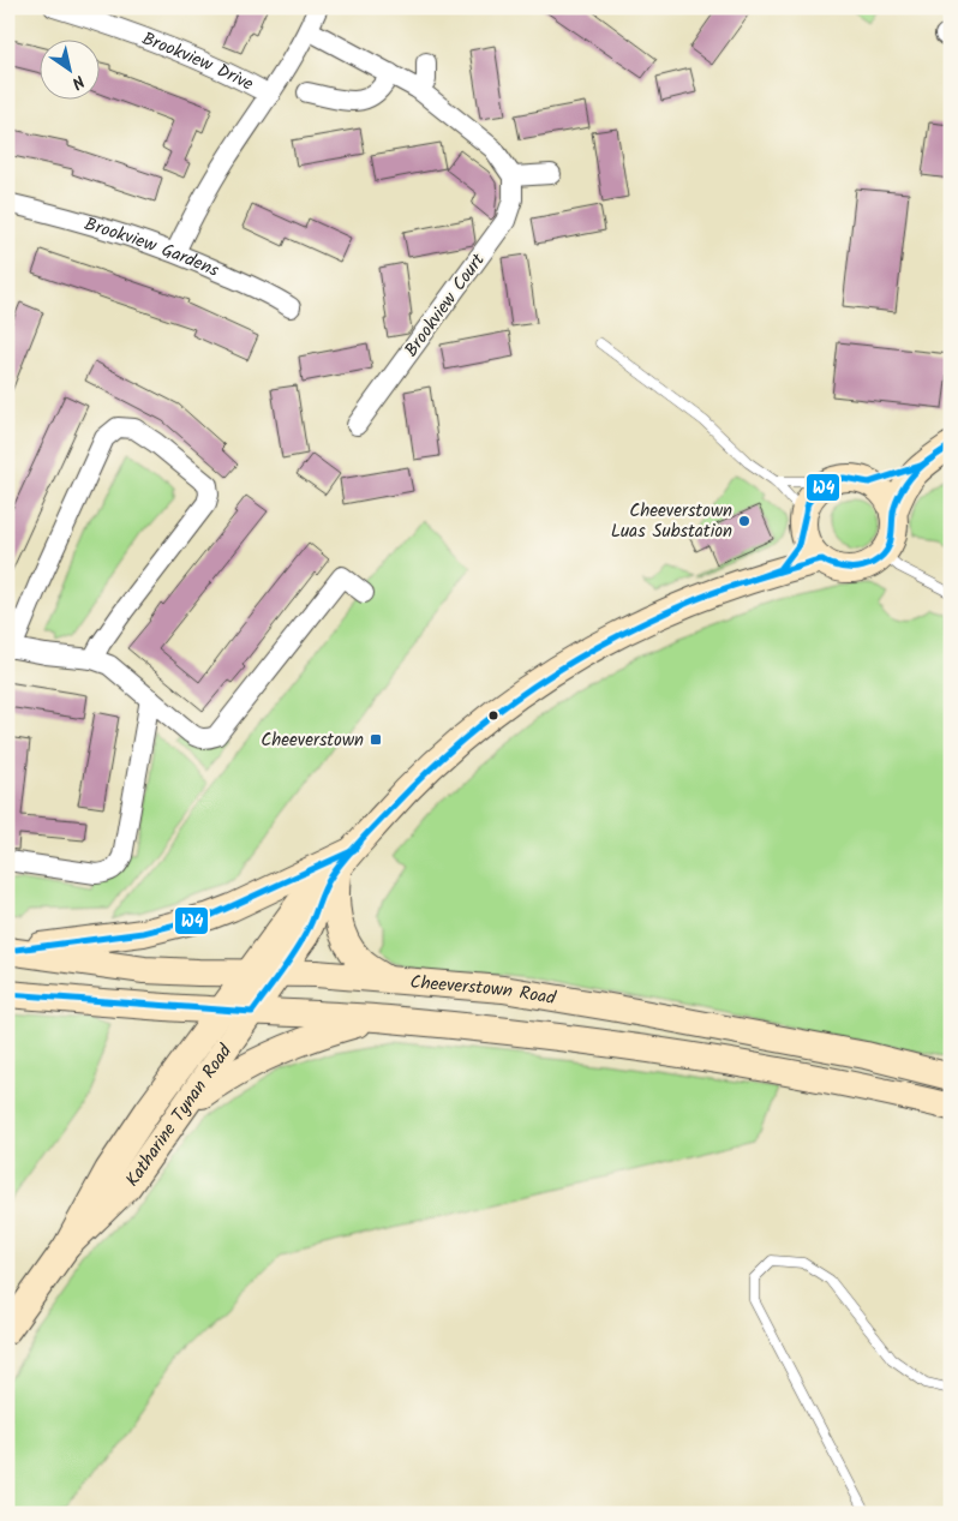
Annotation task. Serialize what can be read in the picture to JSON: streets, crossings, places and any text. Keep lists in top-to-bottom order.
{
  "streets": {
    "main road": ["Cheeverstown Road", "Katharine Tynan Road"],
    "street": ["Brookview Drive", "Brookview Gardens", "Brookview Court"]
  },
  "crossings": [
    ["Brookview Drive", "Brookview Gardens"],
    ["Cheeverstown Road", "Katharine Tynan Road"]
  ],
  "places": {
    "other": ["Cheeverstown Luas Substation"],
    "transit": ["Cheeverstown"]
  },
  "lines": ["transit line W4"],
  "north": "bottom right"
}
